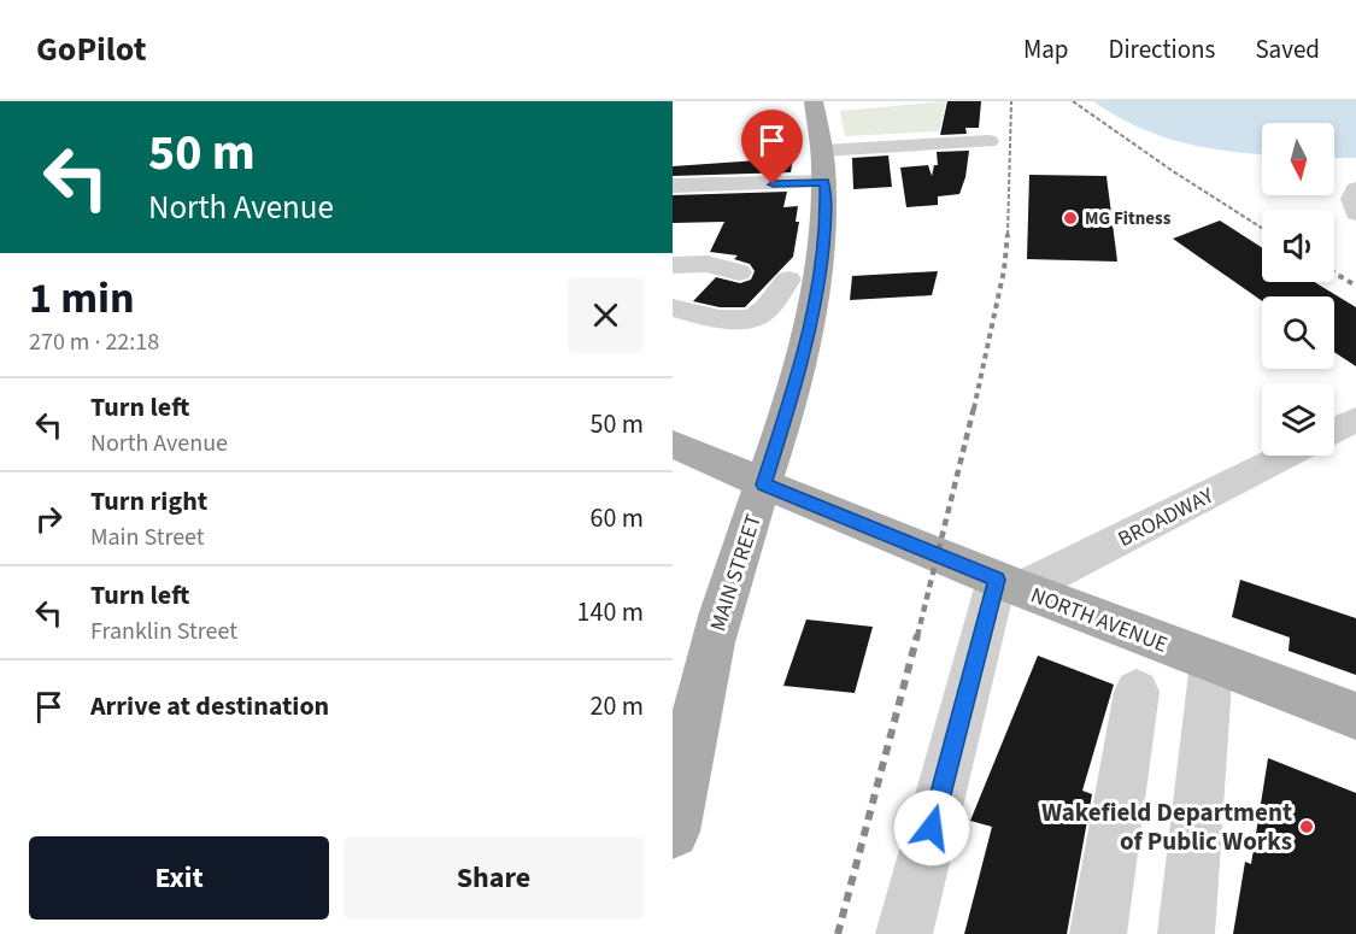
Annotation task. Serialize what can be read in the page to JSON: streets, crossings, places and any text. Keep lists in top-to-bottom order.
{
  "streets": {
    "main road": ["MAIN STREET", "NORTH AVENUE"],
    "street": ["BROADWAY"]
  },
  "crossings": [
    ["BROADWAY", "NORTH AVENUE"],
    ["MAIN STREET", "NORTH AVENUE"]
  ],
  "places": ["MG Fitness", "Wakefield Department of Public Works"],
  "north": "bottom",
  "page": {
    "header": "GoPilot",
    "nav": ["Map", "Directions", "Saved"],
    "turn": ["50 m", "North Avenue"],
    "heading": ["1 min", "270 m · 22:18"],
    "list": [
      {
        "name": "Turn left",
        "note": "North Avenue",
        "value": "50 m"
      },
      {
        "name": "Turn right",
        "note": "Main Street",
        "value": "60 m"
      },
      {
        "name": "Turn left",
        "note": "Franklin Street",
        "value": "140 m"
      },
      {
        "name": "Arrive at destination",
        "value": "20 m"
      }
    ],
    "buttons": ["Exit", "Share"]
  }
}
